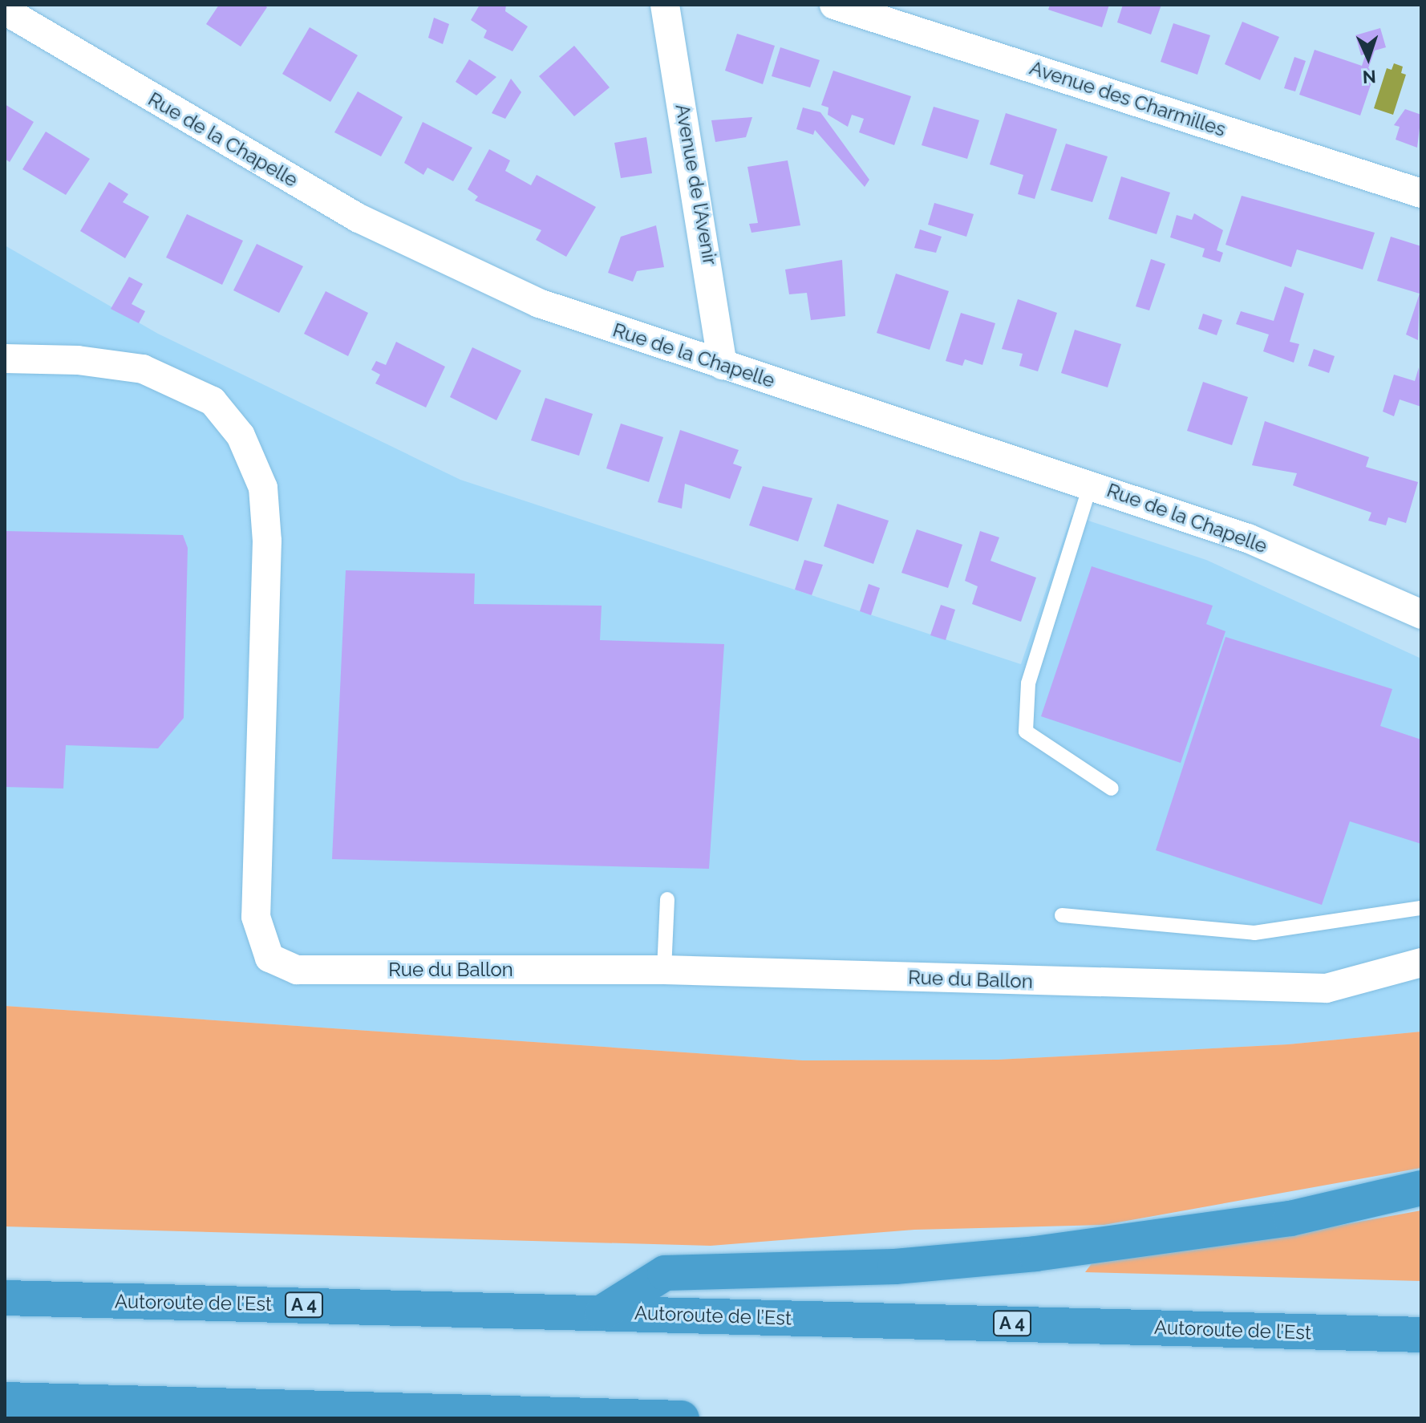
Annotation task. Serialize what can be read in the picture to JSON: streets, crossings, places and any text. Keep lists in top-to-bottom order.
{
  "streets": {
    "highway": ["Autoroute de l’Est", "A 4"],
    "street": [
      "Avenue des Charmilles",
      "Rue de la Chapelle",
      "Avenue de l’Avenir",
      "Rue du Ballon"
    ]
  },
  "crossings": [
    ["Rue de la Chapelle", "Avenue de l’Avenir"]
  ],
  "north": "bottom"
}
